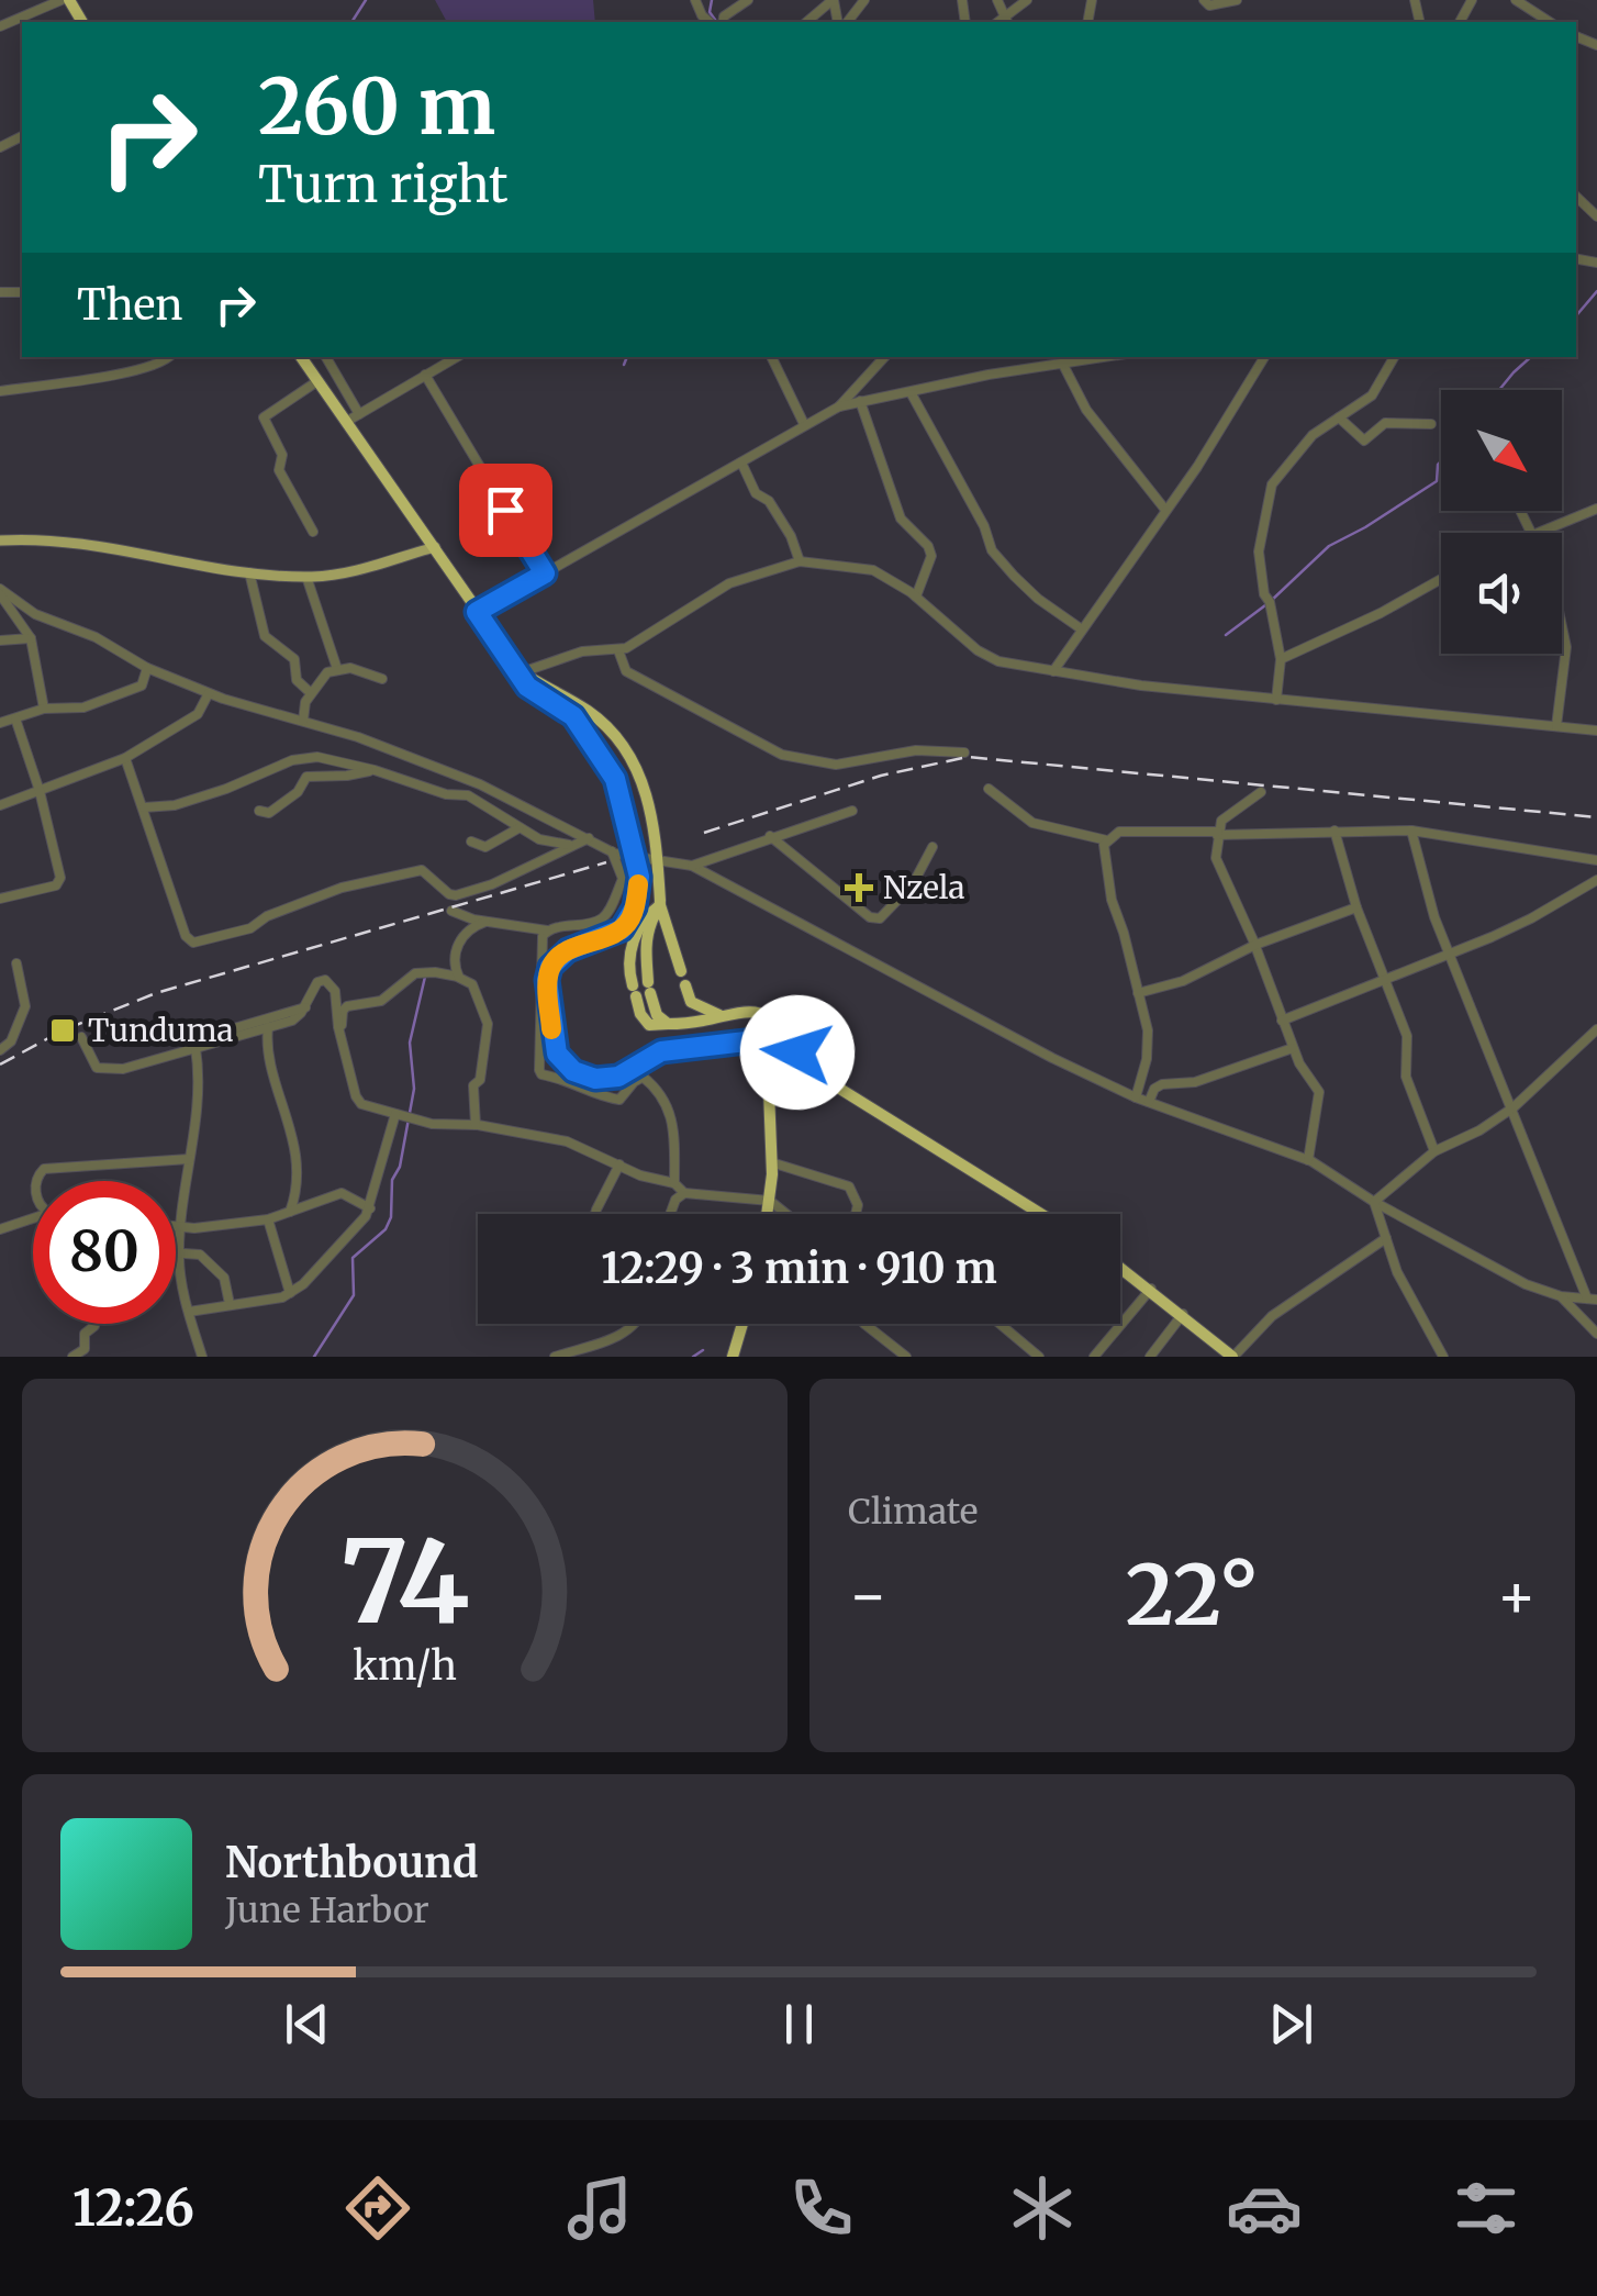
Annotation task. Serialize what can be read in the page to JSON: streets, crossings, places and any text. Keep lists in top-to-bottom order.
{
  "places": {
    "health": ["Nzela"],
    "transit": ["Tunduma"]
  },
  "north": "bottom right",
  "page": {
    "turn": ["260 m", "Turn right"],
    "then": "Then",
    "limit": "80",
    "trip": "12:29 · 3 min · 910 m",
    "tile": "Climate",
    "heat": ["−", "22°", "+"],
    "song": ["Northbound", "June Harbor"],
    "tabs": "12:26",
    "gauge": ["74", "km/h"]
  }
}
